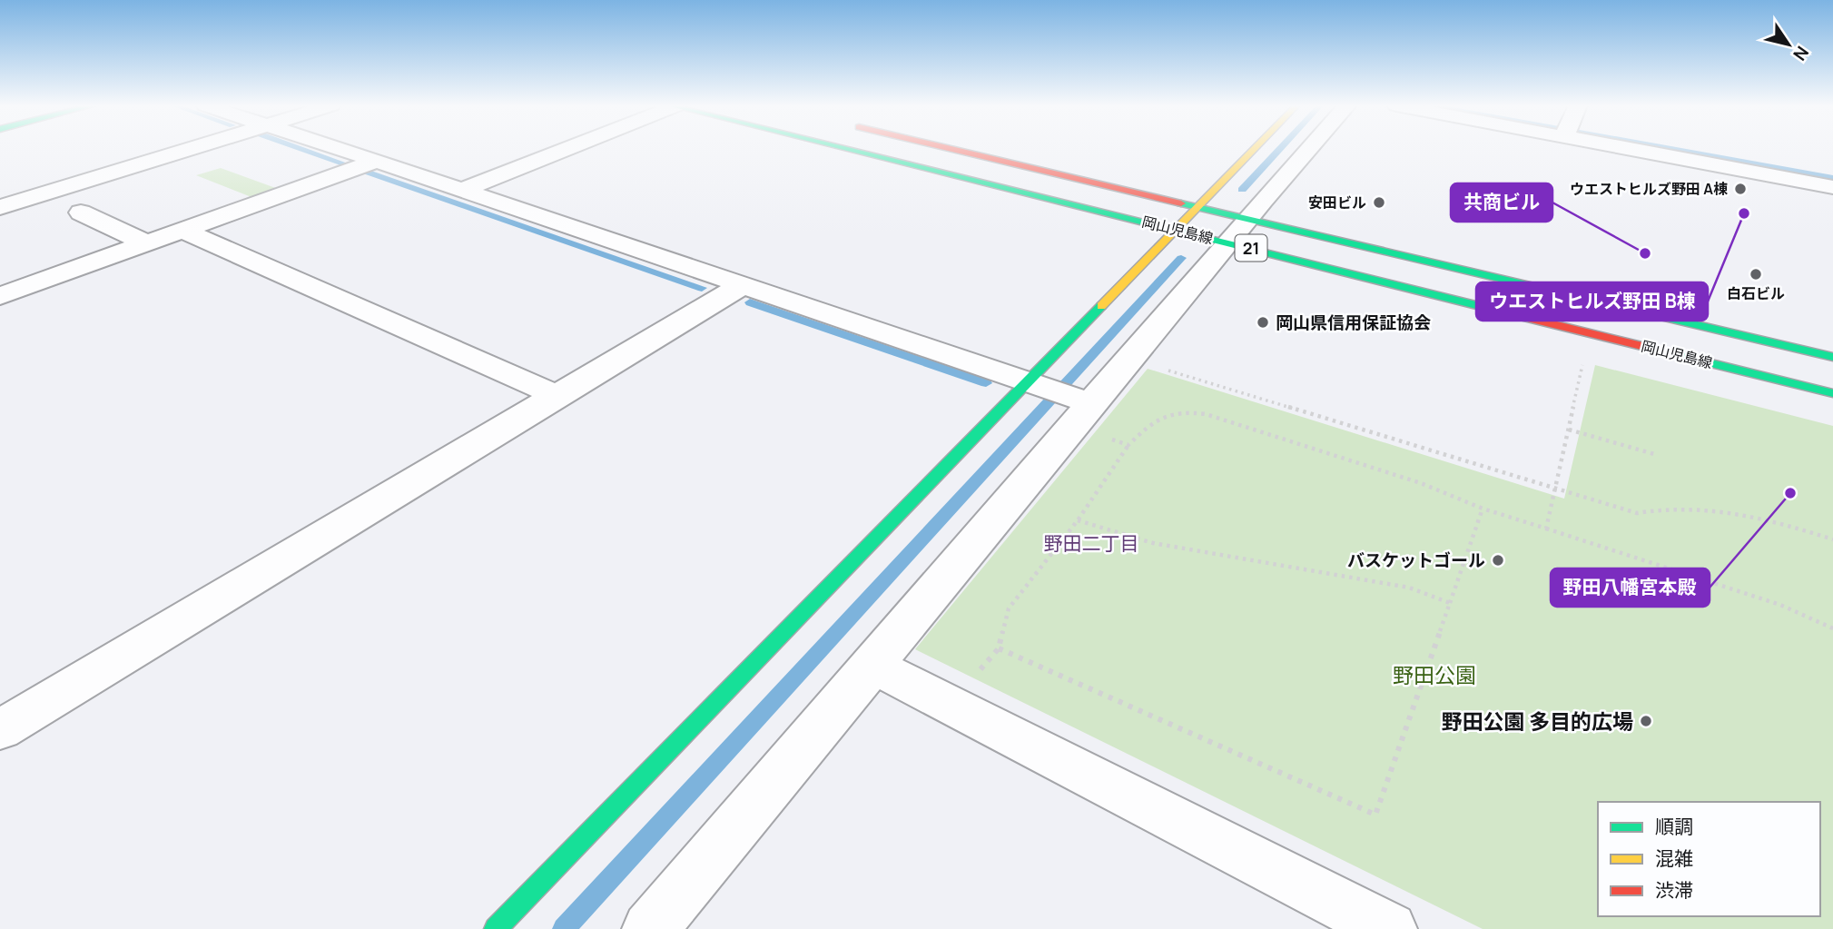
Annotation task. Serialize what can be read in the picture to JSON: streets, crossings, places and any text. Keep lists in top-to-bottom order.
{
  "streets": {
    "main road": ["岡山児島線", "21"]
  },
  "districts": ["野田二丁目"],
  "parks": ["野田公園"],
  "places": [
    "ウエストヒルズ野田 A棟",
    "安田ビル",
    "ウエストヒルズ野田 B棟",
    "共商ビル",
    "白石ビル",
    "岡山県信用保証協会",
    "野田八幡宮本殿",
    "バスケットゴール",
    "野田公園 多目的広場"
  ],
  "legend": ["順調", "混雑", "渋滞"],
  "north": "bottom right"
}
